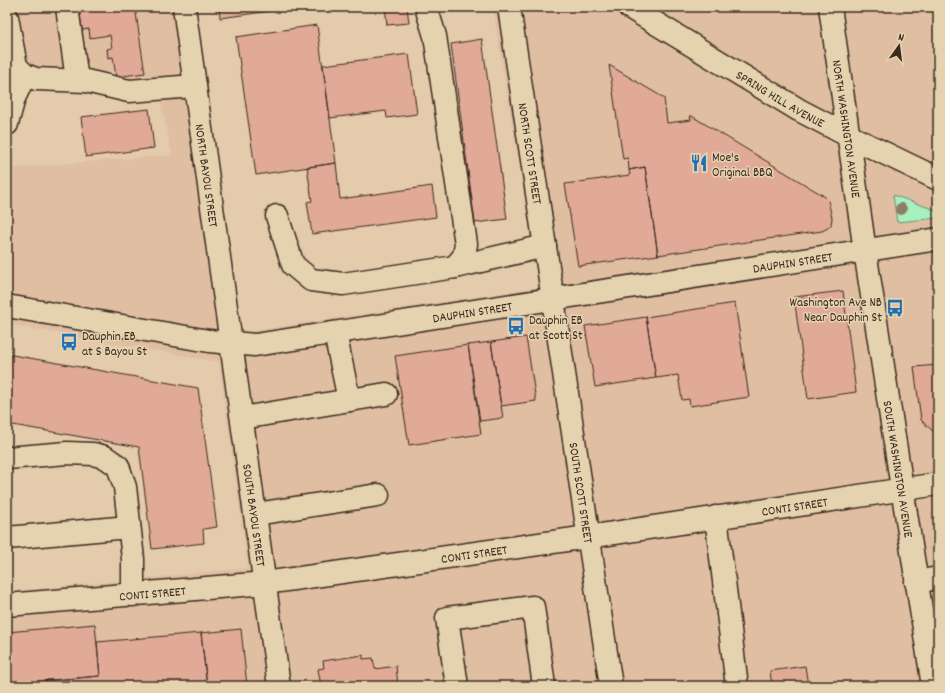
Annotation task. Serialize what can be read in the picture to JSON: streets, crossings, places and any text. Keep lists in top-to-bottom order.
{
  "streets": {
    "street": [
      "SPRING HILL AVENUE",
      "NORTH WASHINGTON AVENUE",
      "NORTH SCOTT STREET",
      "NORTH BAYOU STREET",
      "DAUPHIN STREET",
      "SOUTH WASHINGTON AVENUE",
      "SOUTH SCOTT STREET",
      "CONTI STREET",
      "SOUTH BAYOU STREET"
    ]
  },
  "crossings": [
    ["SPRING HILL AVENUE", "NORTH WASHINGTON AVENUE"],
    ["NORTH WASHINGTON AVENUE", "DAUPHIN STREET"],
    ["NORTH WASHINGTON AVENUE", "SOUTH WASHINGTON AVENUE"],
    ["NORTH SCOTT STREET", "DAUPHIN STREET"],
    ["NORTH SCOTT STREET", "SOUTH SCOTT STREET"],
    ["NORTH BAYOU STREET", "DAUPHIN STREET"],
    ["NORTH BAYOU STREET", "SOUTH BAYOU STREET"],
    ["DAUPHIN STREET", "SOUTH WASHINGTON AVENUE"],
    ["DAUPHIN STREET", "SOUTH SCOTT STREET"],
    ["DAUPHIN STREET", "SOUTH BAYOU STREET"],
    ["SOUTH WASHINGTON AVENUE", "CONTI STREET"],
    ["SOUTH SCOTT STREET", "CONTI STREET"],
    ["CONTI STREET", "SOUTH BAYOU STREET"]
  ],
  "places": {
    "restaurant": ["Moe's Original BBQ"],
    "bus stop": ["Washington Ave NB Near Dauphin St", "Dauphin EB at Scott St", "Dauphin EB at S Bayou St"]
  },
  "north": "top"
}
